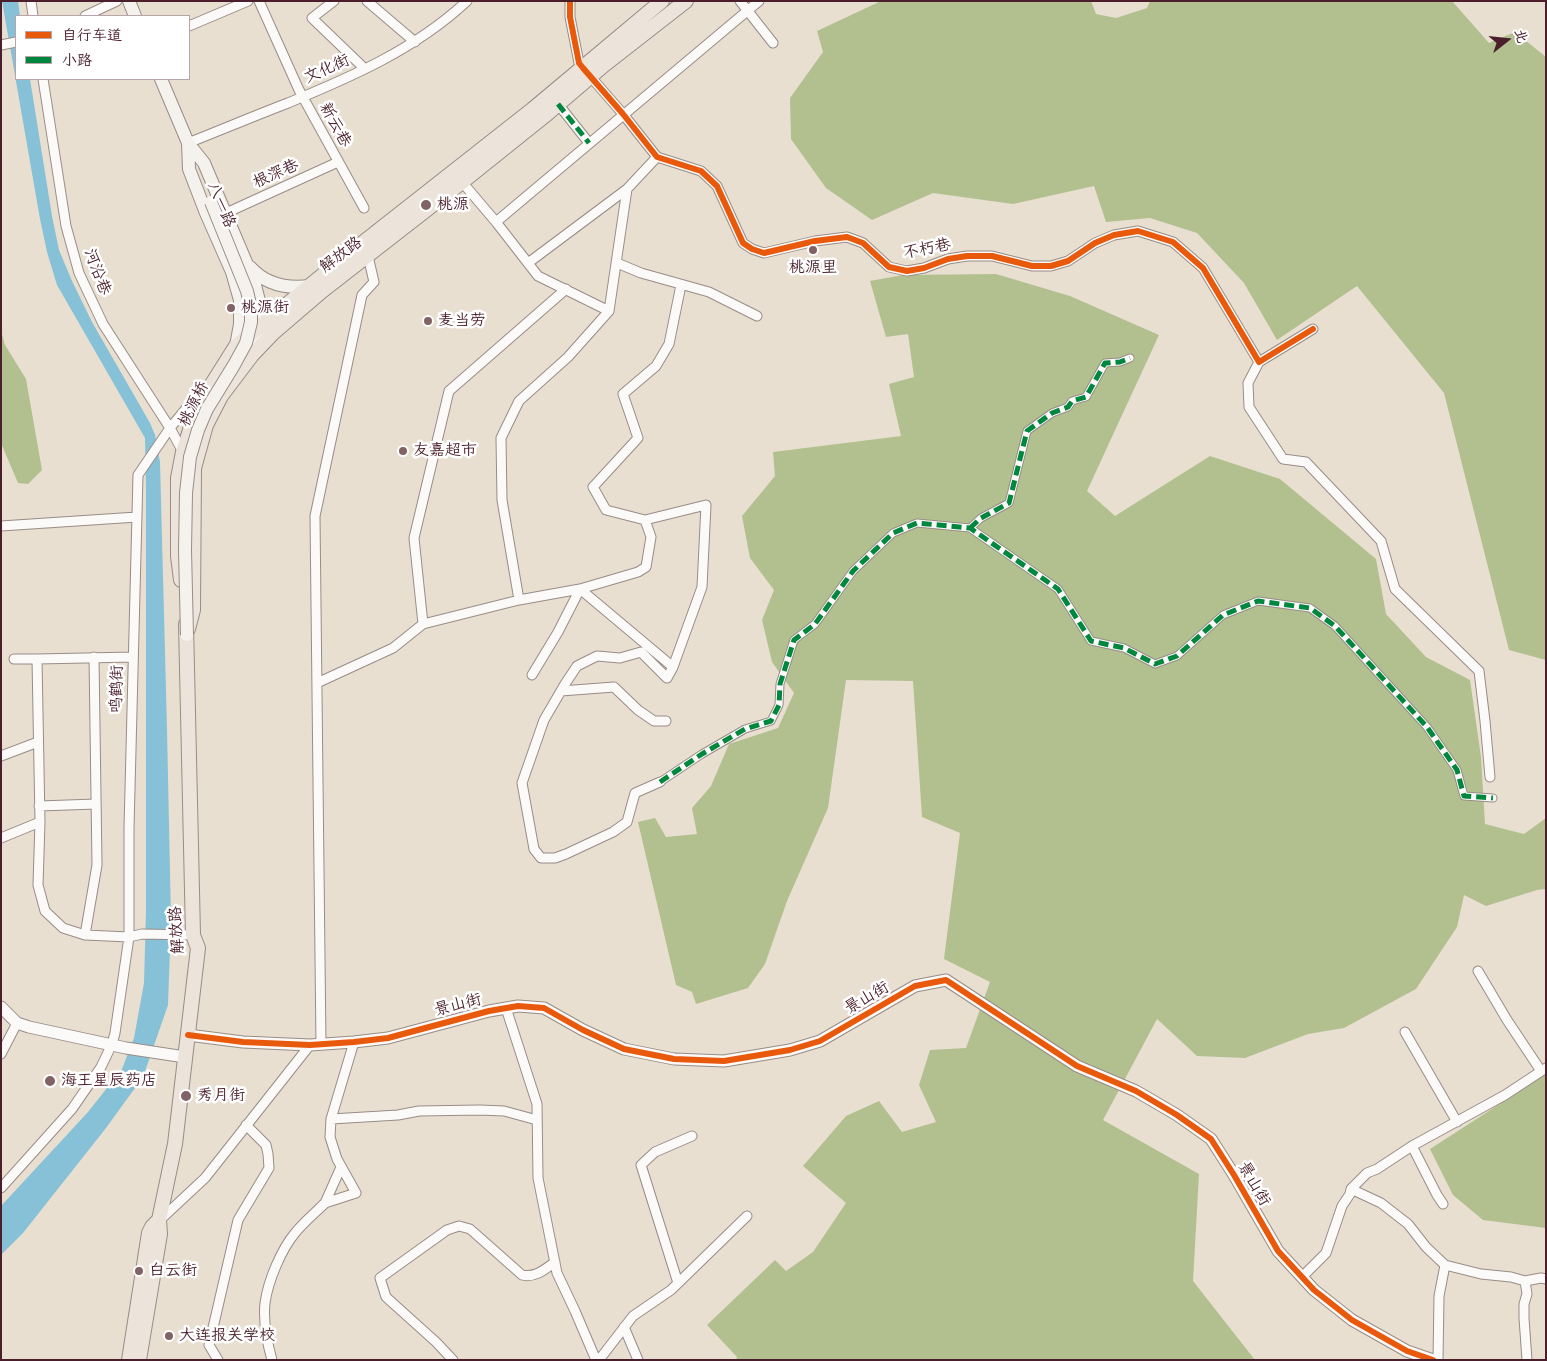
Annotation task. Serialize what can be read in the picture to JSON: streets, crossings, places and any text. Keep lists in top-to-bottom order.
{
  "streets": {
    "main road": ["八一路", "解放路", "桃源桥"],
    "street": [
      "文化街",
      "新云巷",
      "根深巷",
      "不朽巷",
      "河沿巷",
      "鸣鹤街",
      "景山街"
    ]
  },
  "crossings": [
    ["文化街", "新云巷"],
    ["文化街", "八一路"],
    ["文化街", "桃源桥"],
    ["新云巷", "根深巷"],
    ["八一路", "解放路"],
    ["八一路", "桃源桥"],
    ["解放路", "河沿巷"],
    ["解放路", "桃源桥"],
    ["解放路", "鸣鹤街"],
    ["解放路", "景山街"],
    ["河沿巷", "鸣鹤街"]
  ],
  "places": [
    "桃源",
    "桃源里",
    "桃源街",
    "麦当劳",
    "友嘉超市",
    "海王星辰药店",
    "秀月街",
    "白云街",
    "大连报关学校"
  ],
  "legend": ["自行车道", "小路"],
  "north": "right"
}
